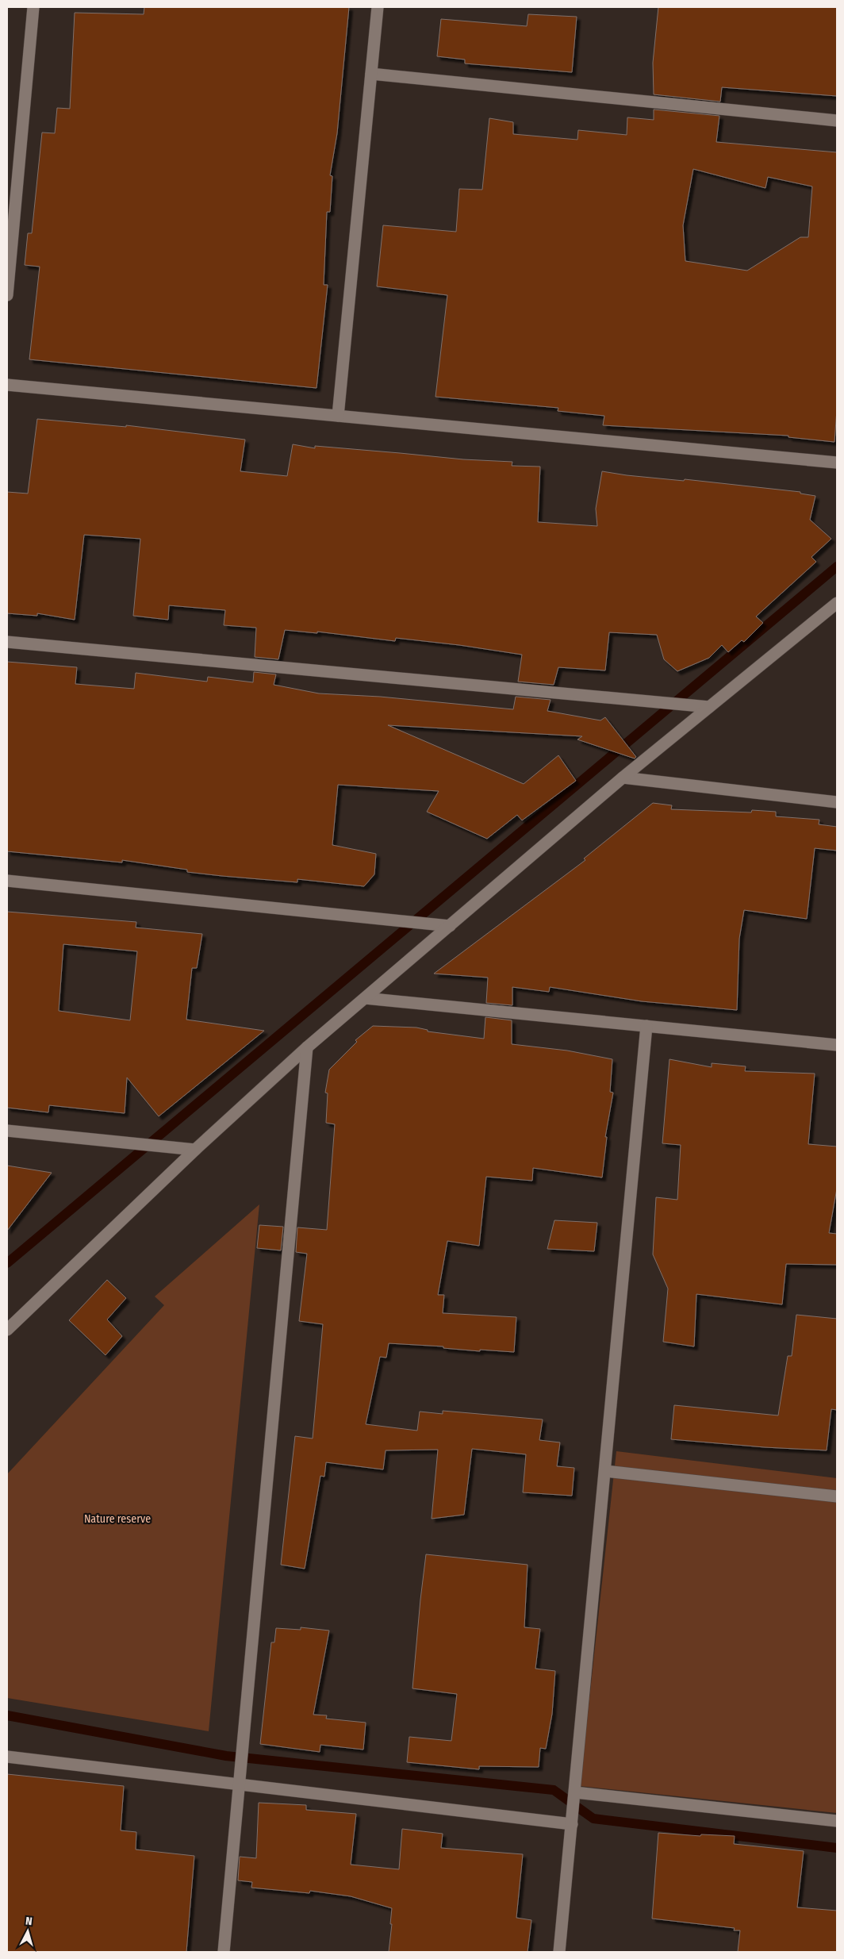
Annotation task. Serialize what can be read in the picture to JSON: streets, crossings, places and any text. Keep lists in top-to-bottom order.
{
  "parks": ["Nature reserve"],
  "north": "top"
}
